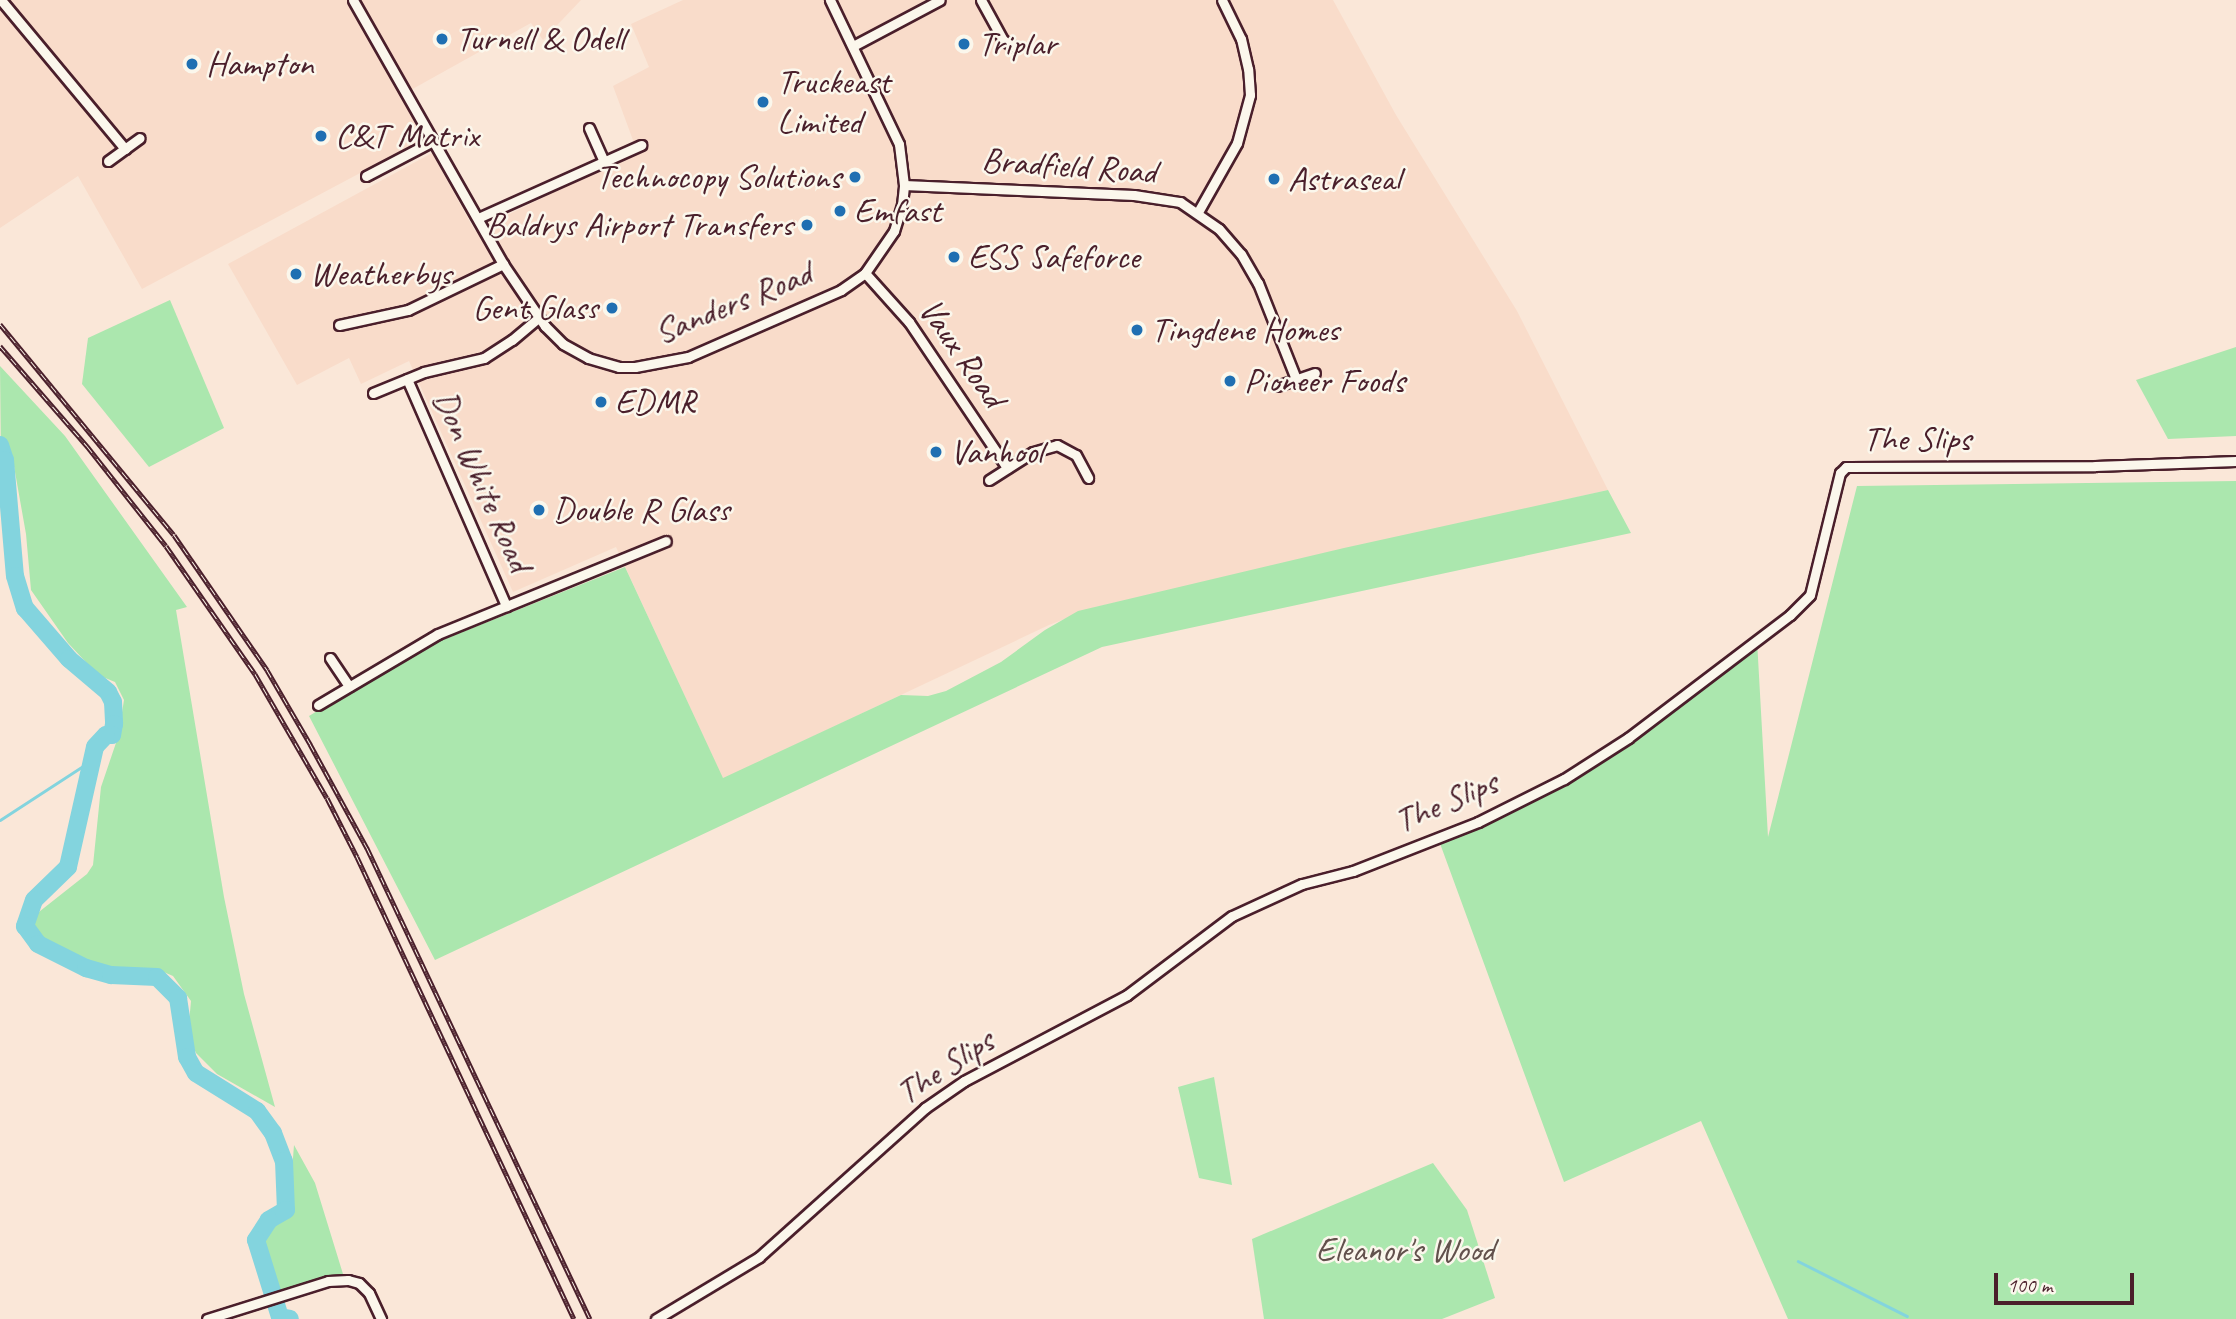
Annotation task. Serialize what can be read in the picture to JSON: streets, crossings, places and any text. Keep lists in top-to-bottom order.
{
  "streets": {
    "street": [
      "Bradfield Road",
      "Sanders Road",
      "Vaux Road",
      "The Slips",
      "Don White Road"
    ]
  },
  "crossings": [
    ["Sanders Road", "Vaux Road"],
    ["Sanders Road", "Don White Road"]
  ],
  "parks": ["Eleanor's Wood"],
  "places": [
    "Turnell & Odell",
    "Triplar",
    "Hampton",
    "Truckeast Limited",
    "C&T Matrix",
    "Technocopy Solutions",
    "Astraseal",
    "Emfast",
    "Baldrys Airport Transfers",
    "ESS Safeforce",
    "Weatherbys",
    "Gent Glass",
    "Tingdene Homes",
    "Pioneer Foods",
    "EDMR",
    "Vanhool",
    "Double R Glass"
  ],
  "scale_bar": "100 m"
}
